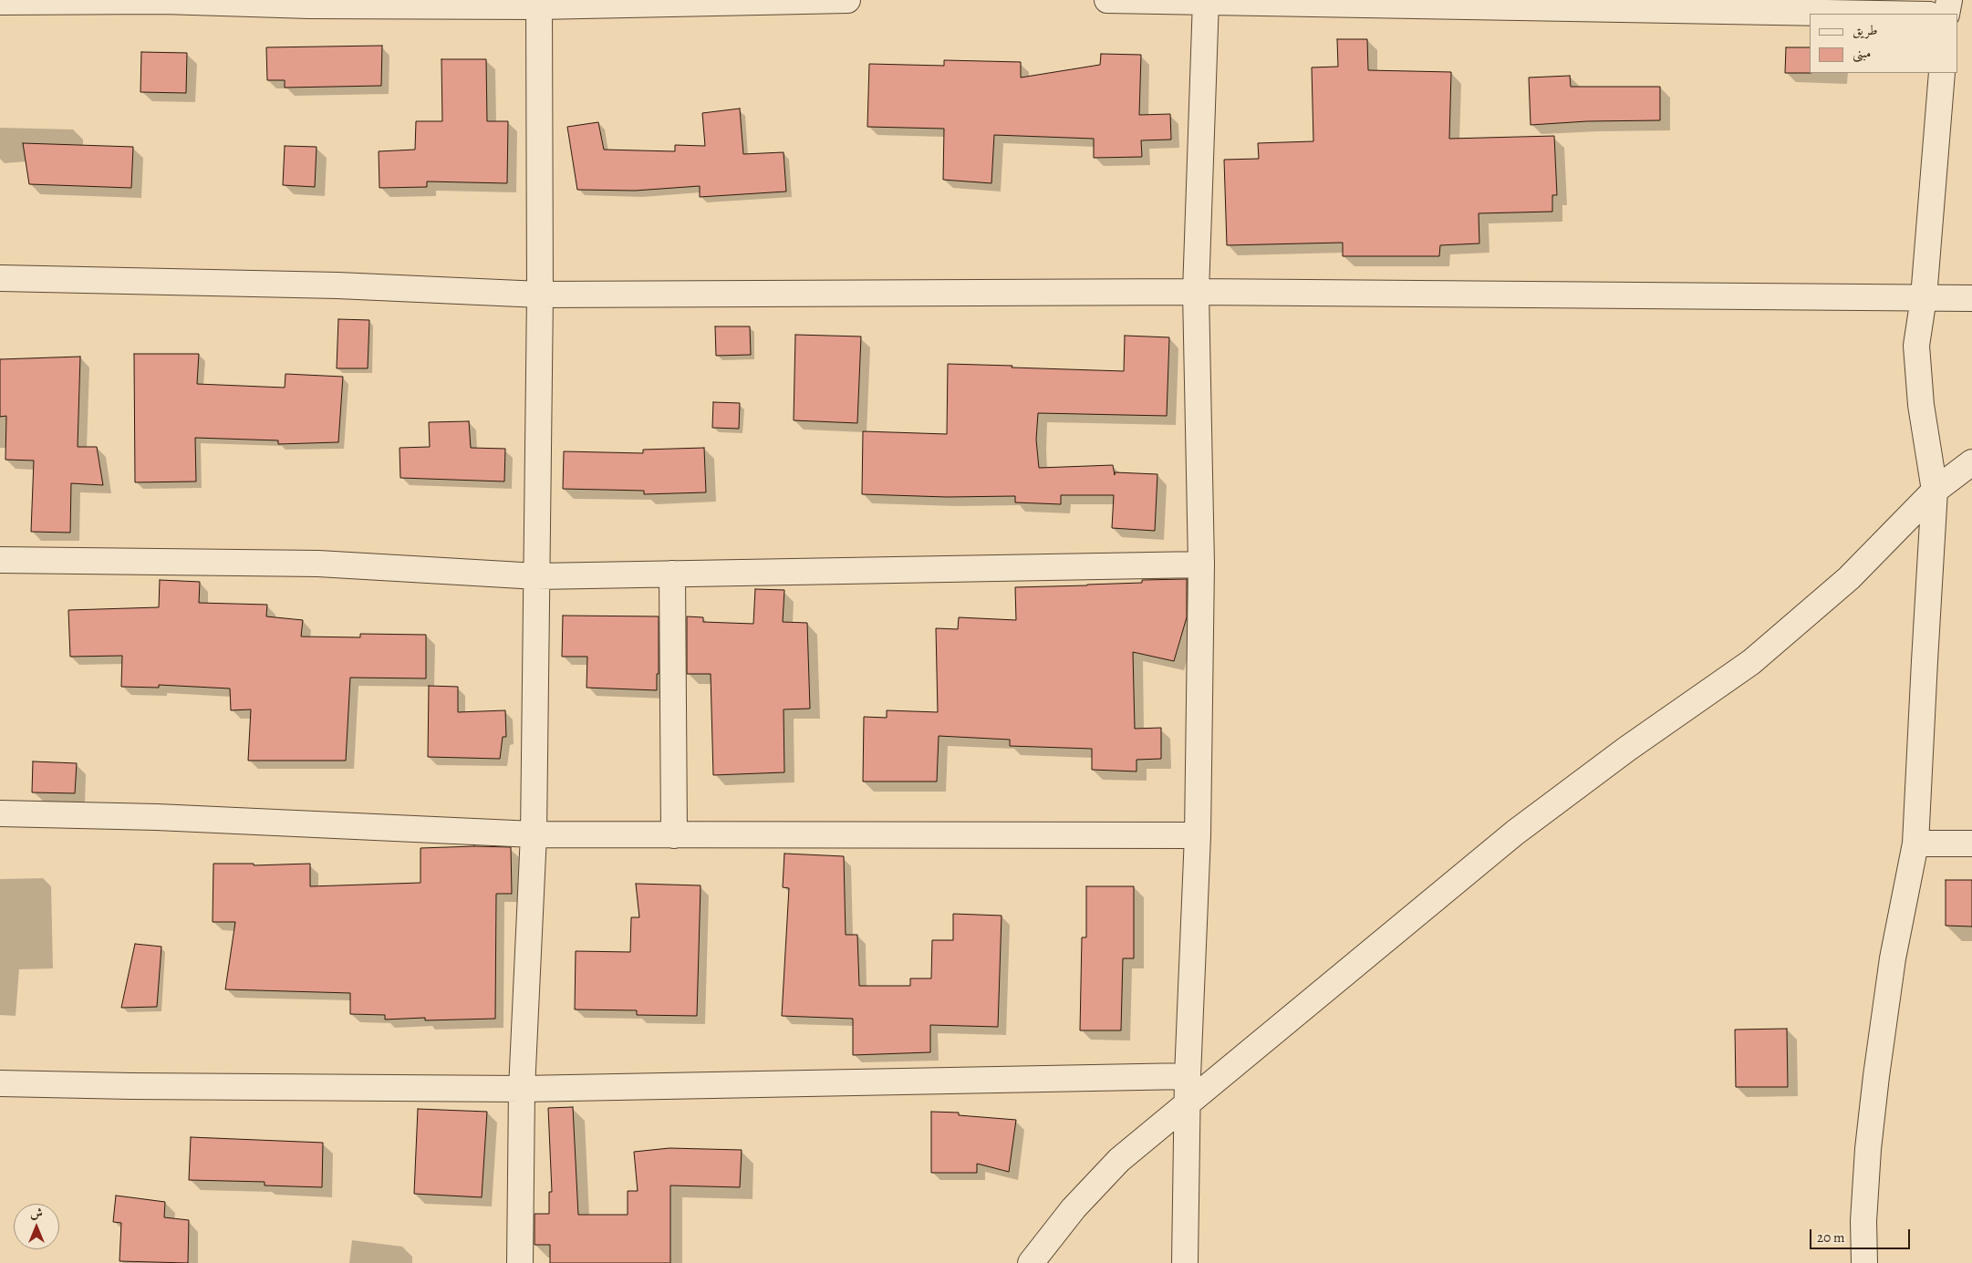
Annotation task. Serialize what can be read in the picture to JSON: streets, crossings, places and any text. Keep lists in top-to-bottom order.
{
  "legend": ["طريق", "مبنى"],
  "scale_bar": "20 m",
  "north": "top"
}
